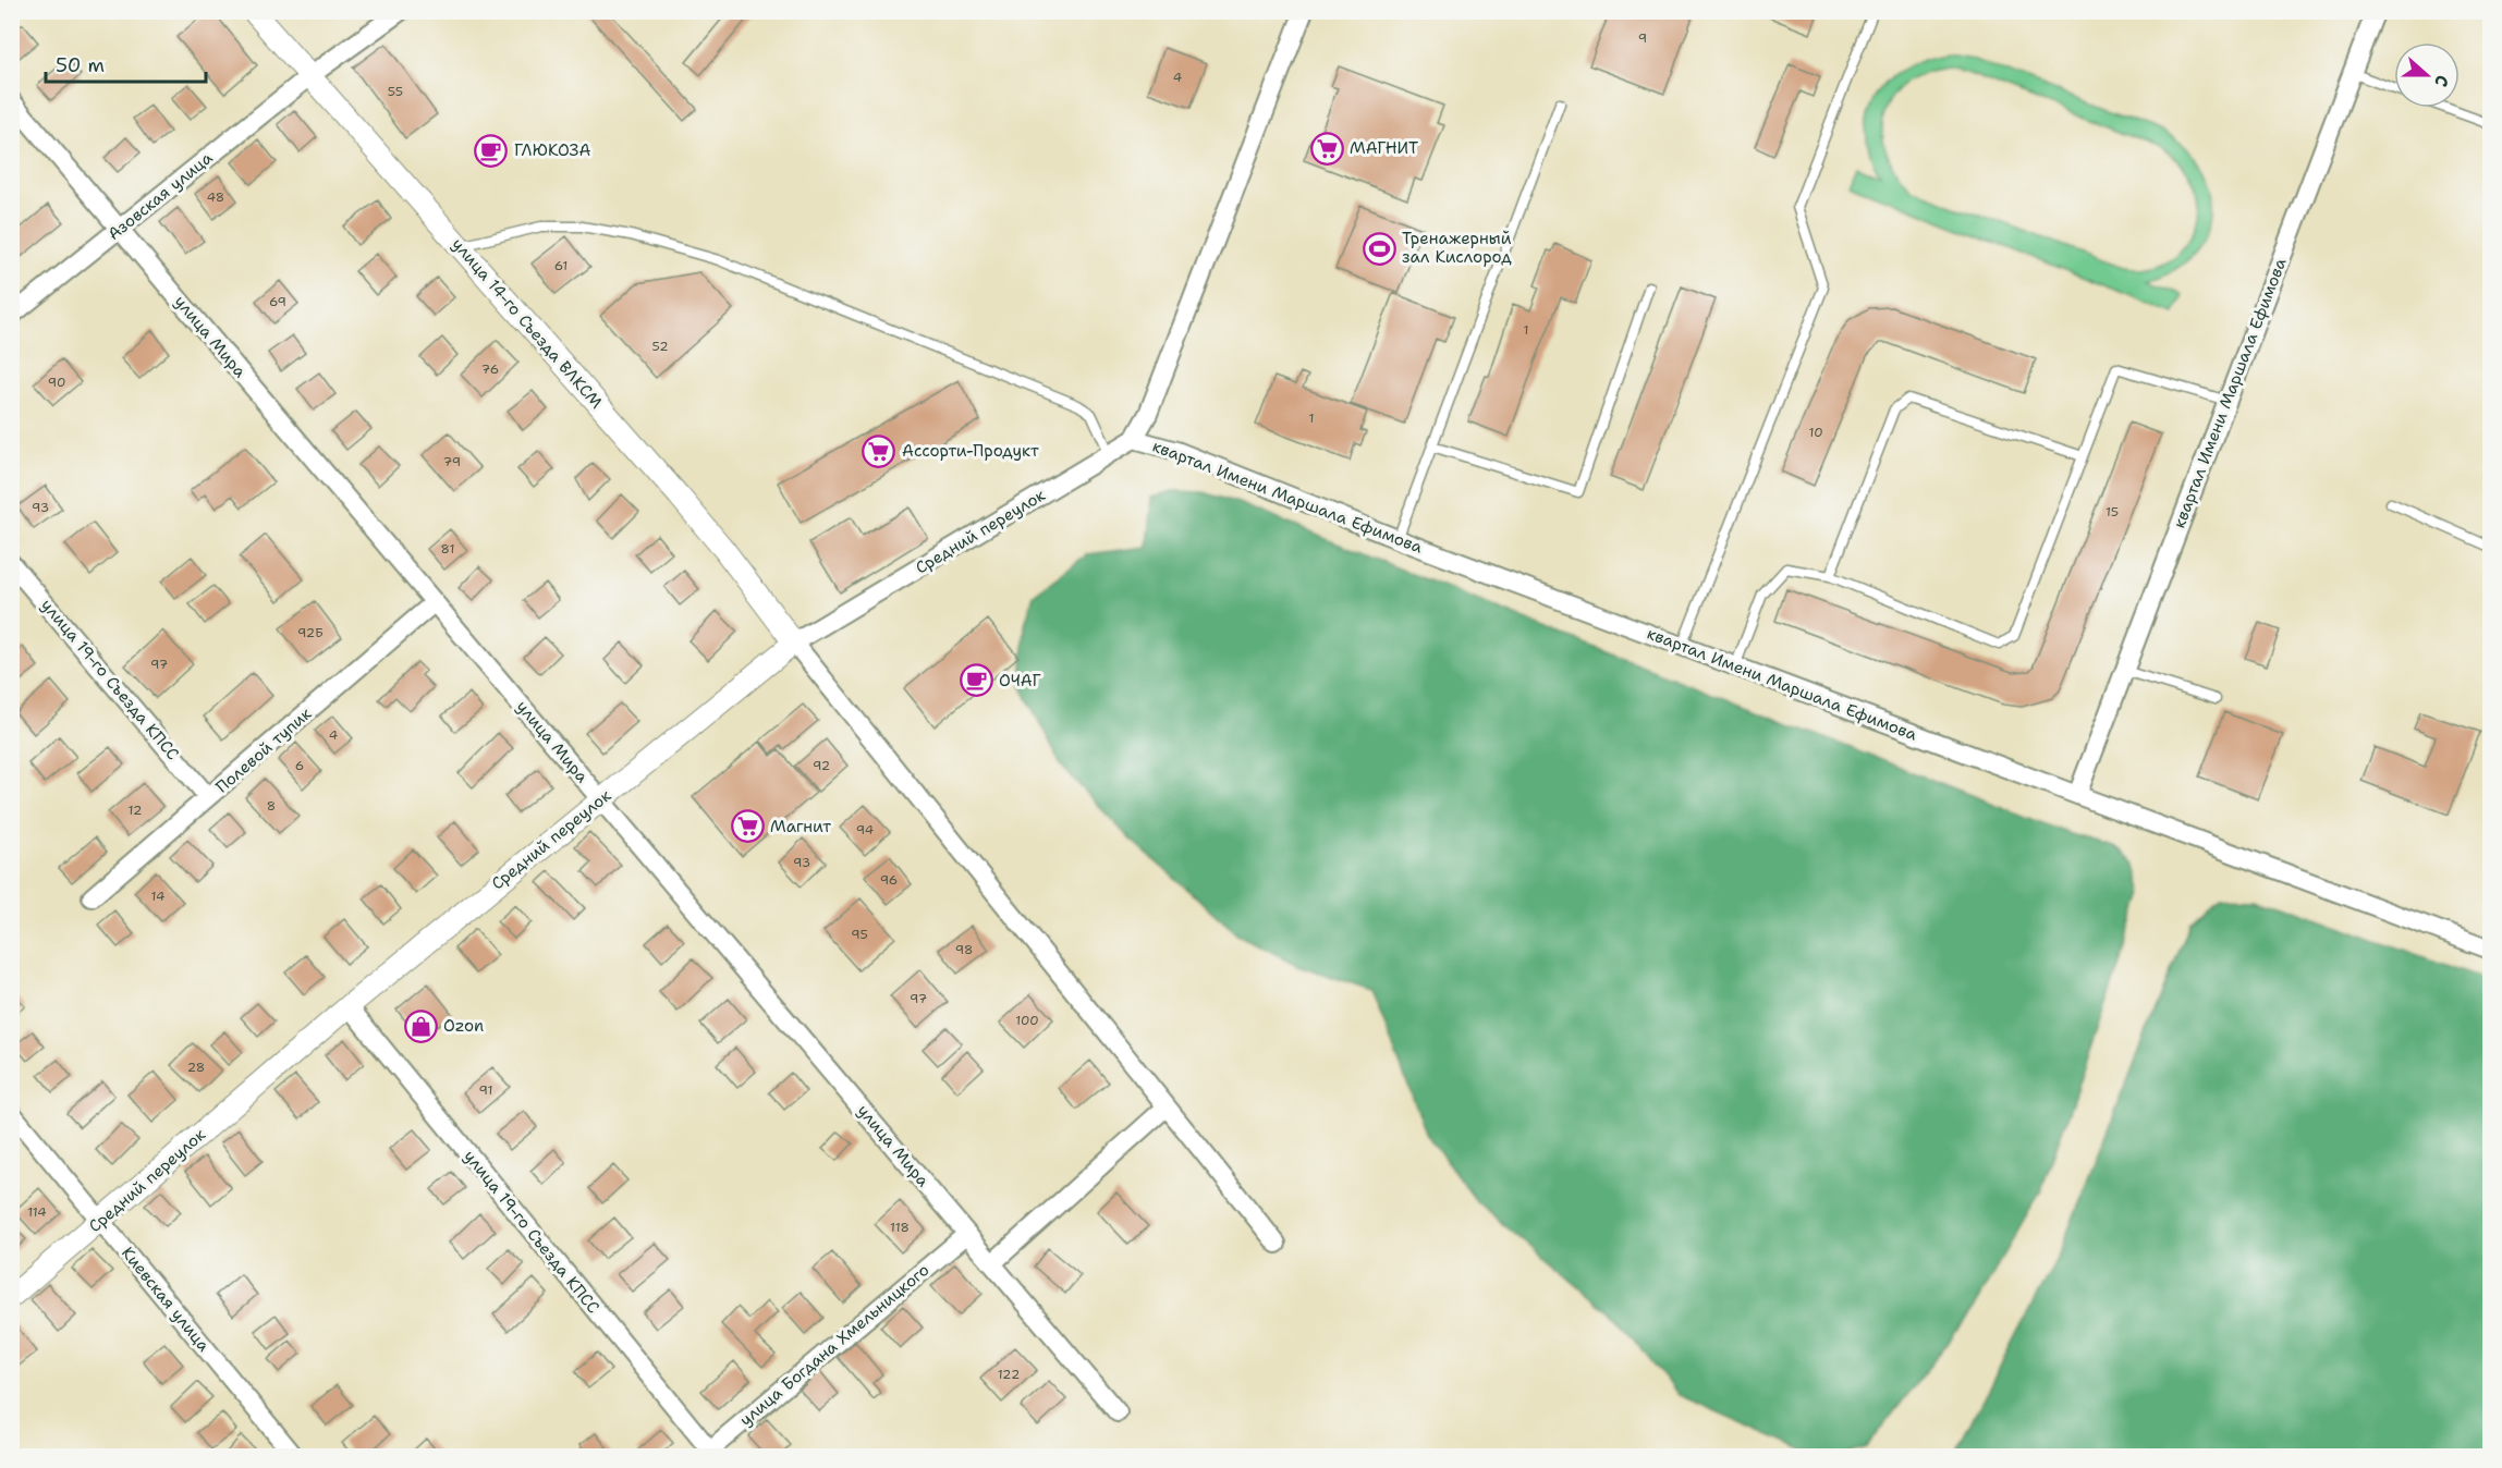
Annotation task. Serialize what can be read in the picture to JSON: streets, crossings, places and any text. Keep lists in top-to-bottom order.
{
  "streets": {
    "street": [
      "Азовская улица",
      "улица 14-го Съезда ВЛКСМ",
      "улица Мира",
      "квартал Имени Маршала Ефимова",
      "Средний переулок",
      "улица 19-го Съезда КПСС",
      "Полевой тупик",
      "Киевская улица",
      "улица Богдана Хмельницкого"
    ]
  },
  "crossings": [
    ["Азовская улица", "улица 14-го Съезда ВЛКСМ"],
    ["Азовская улица", "улица Мира"],
    ["улица 14-го Съезда ВЛКСМ", "Средний переулок"],
    ["улица Мира", "Средний переулок"],
    ["улица Мира", "Полевой тупик"],
    ["улица Мира", "улица Богдана Хмельницкого"],
    ["квартал Имени Маршала Ефимова", "Средний переулок"],
    ["Средний переулок", "улица 19-го Съезда КПСС"],
    ["Средний переулок", "Киевская улица"],
    ["улица 19-го Съезда КПСС", "Полевой тупик"],
    ["улица 19-го Съезда КПСС", "улица Богдана Хмельницкого"]
  ],
  "places": {
    "supermarket": ["МАГНИТ", "Ассорти-Продукт", "Магнит"],
    "cafe": ["ГЛЮКОЗА", "ОЧАГ"],
    "sports": ["Тренажерный зал Кислород"],
    "shop": ["Ozon"]
  },
  "house_numbers": [
    "9",
    "4",
    "55",
    "48",
    "61",
    "69",
    "1",
    "52",
    "76",
    "90",
    "1",
    "10",
    "79",
    "93",
    "15",
    "81",
    "92Б",
    "97",
    "4",
    "6",
    "92",
    "8",
    "12",
    "94",
    "93",
    "96",
    "14",
    "95",
    "98",
    "97",
    "100",
    "28",
    "91",
    "114",
    "118",
    "122"
  ],
  "scale_bar": "50 m",
  "north": "right"
}
